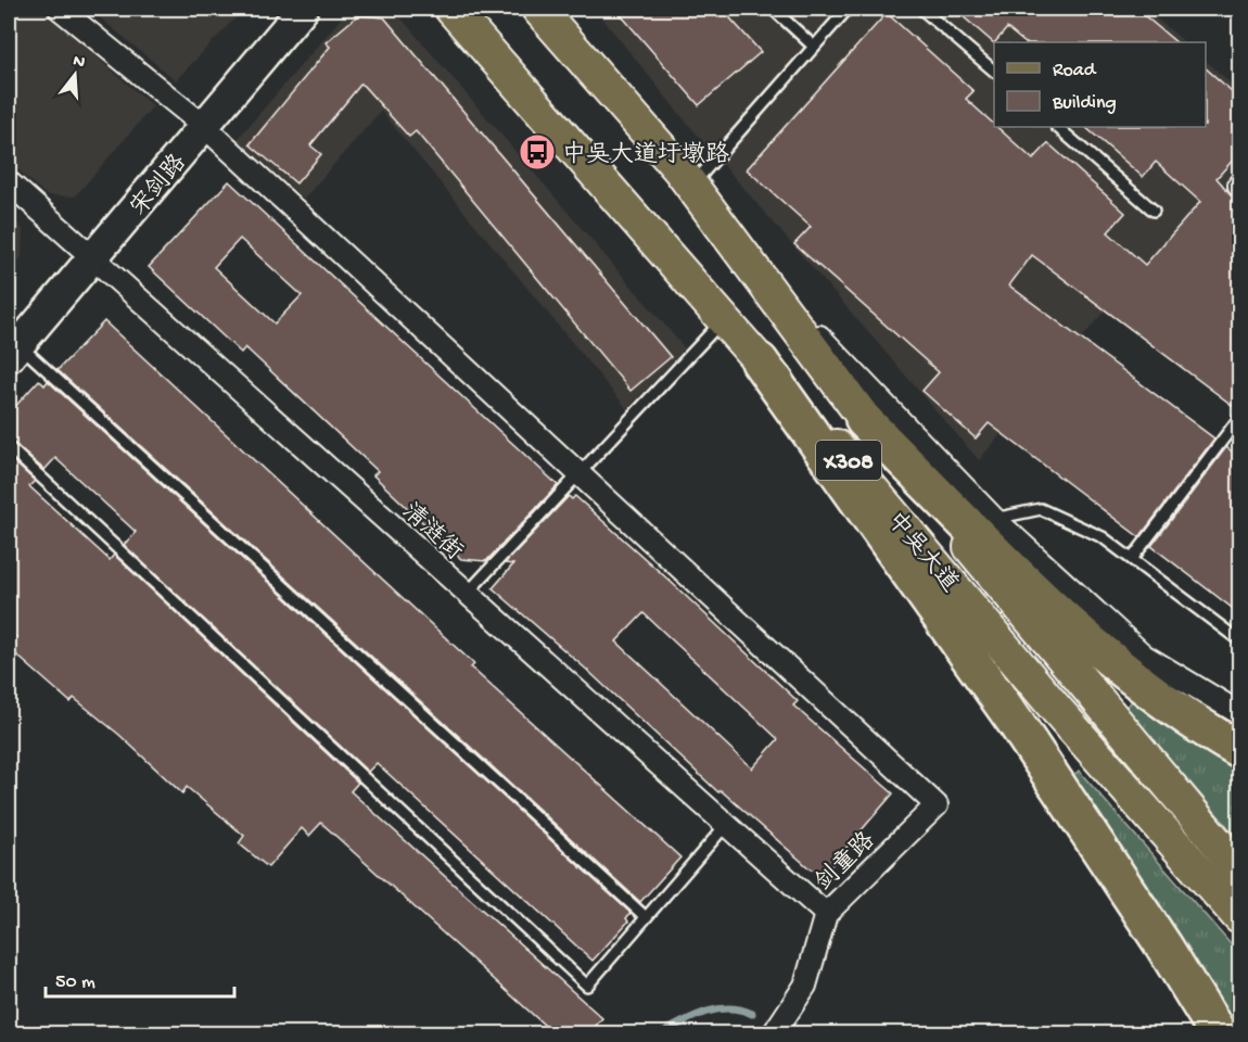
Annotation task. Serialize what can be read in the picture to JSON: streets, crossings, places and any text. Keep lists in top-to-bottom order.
{
  "streets": {
    "main road": ["宋剑路", "X308", "中吴大道"],
    "street": ["清涟街", "剑童路"]
  },
  "crossings": [
    ["宋剑路", "清涟街"],
    ["清涟街", "剑童路"]
  ],
  "places": {
    "bus stop": ["中吴大道圩墩路"]
  },
  "legend": ["Road", "Building"],
  "scale_bar": "50 m",
  "north": "top"
}
